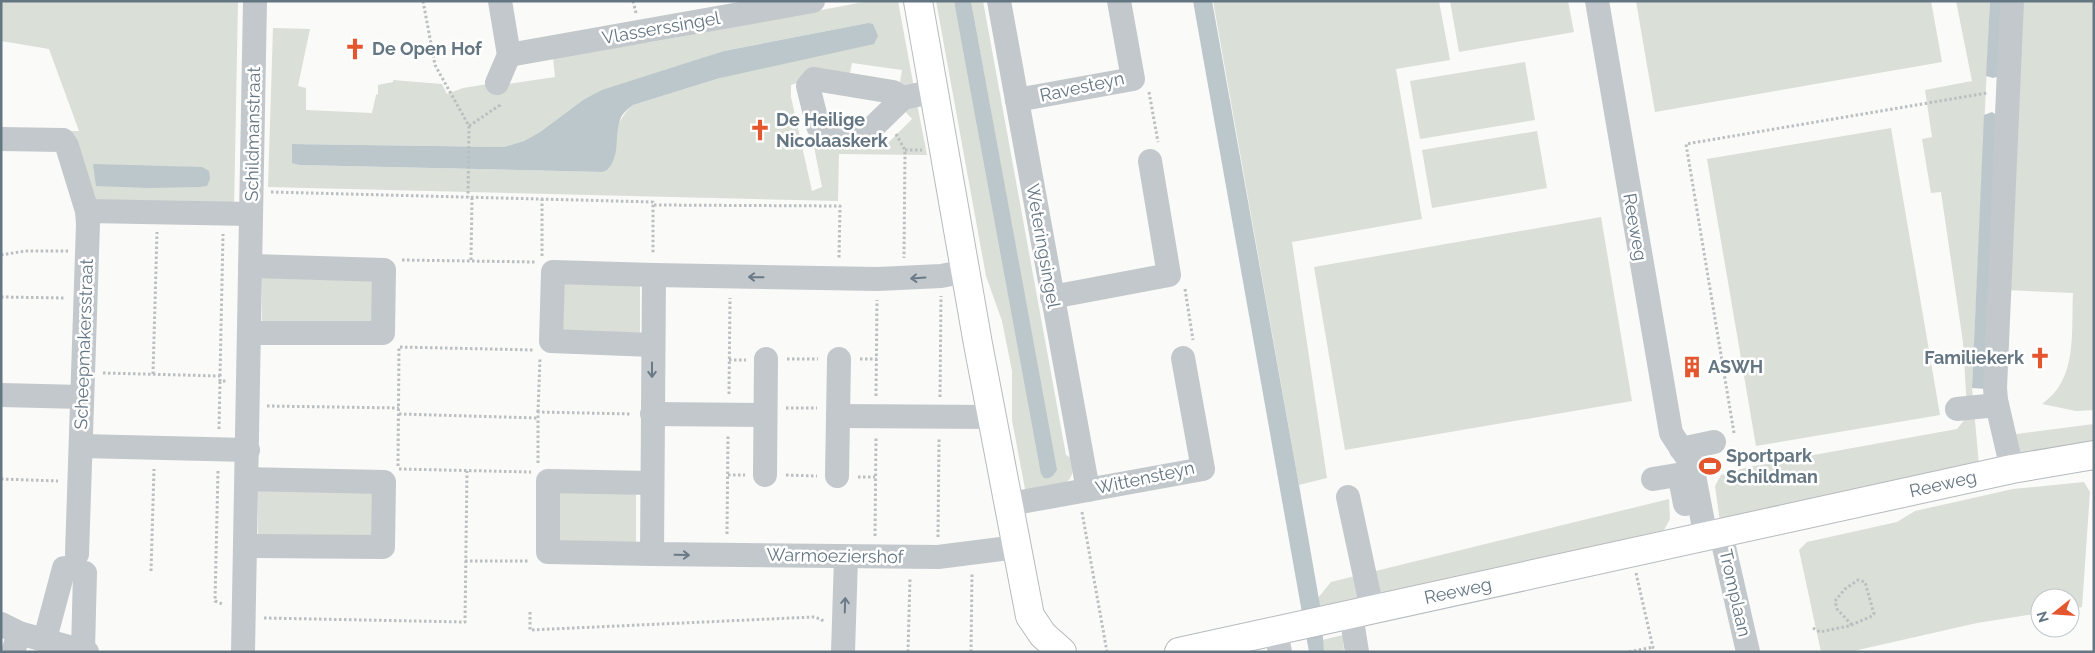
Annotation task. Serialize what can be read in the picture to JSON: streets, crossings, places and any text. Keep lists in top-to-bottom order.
{
  "streets": {
    "main road": ["Reeweg"],
    "street": [
      "Vlasserssingel",
      "Ravesteyn",
      "Schildmanstraat",
      "Weteringsingel",
      "Scheepmakersstraat",
      "Wittensteyn",
      "Warmoeziershof",
      "Tromplaan"
    ]
  },
  "crossings": [
    ["Ravesteyn", "Weteringsingel"],
    ["Reeweg", "Tromplaan"],
    ["Weteringsingel", "Wittensteyn"]
  ],
  "places": {
    "church": ["De Open Hof", "De Heilige Nicolaaskerk", "Familiekerk"],
    "building": ["ASWH"],
    "sports": ["Sportpark Schildman"]
  },
  "north": "left"
}
